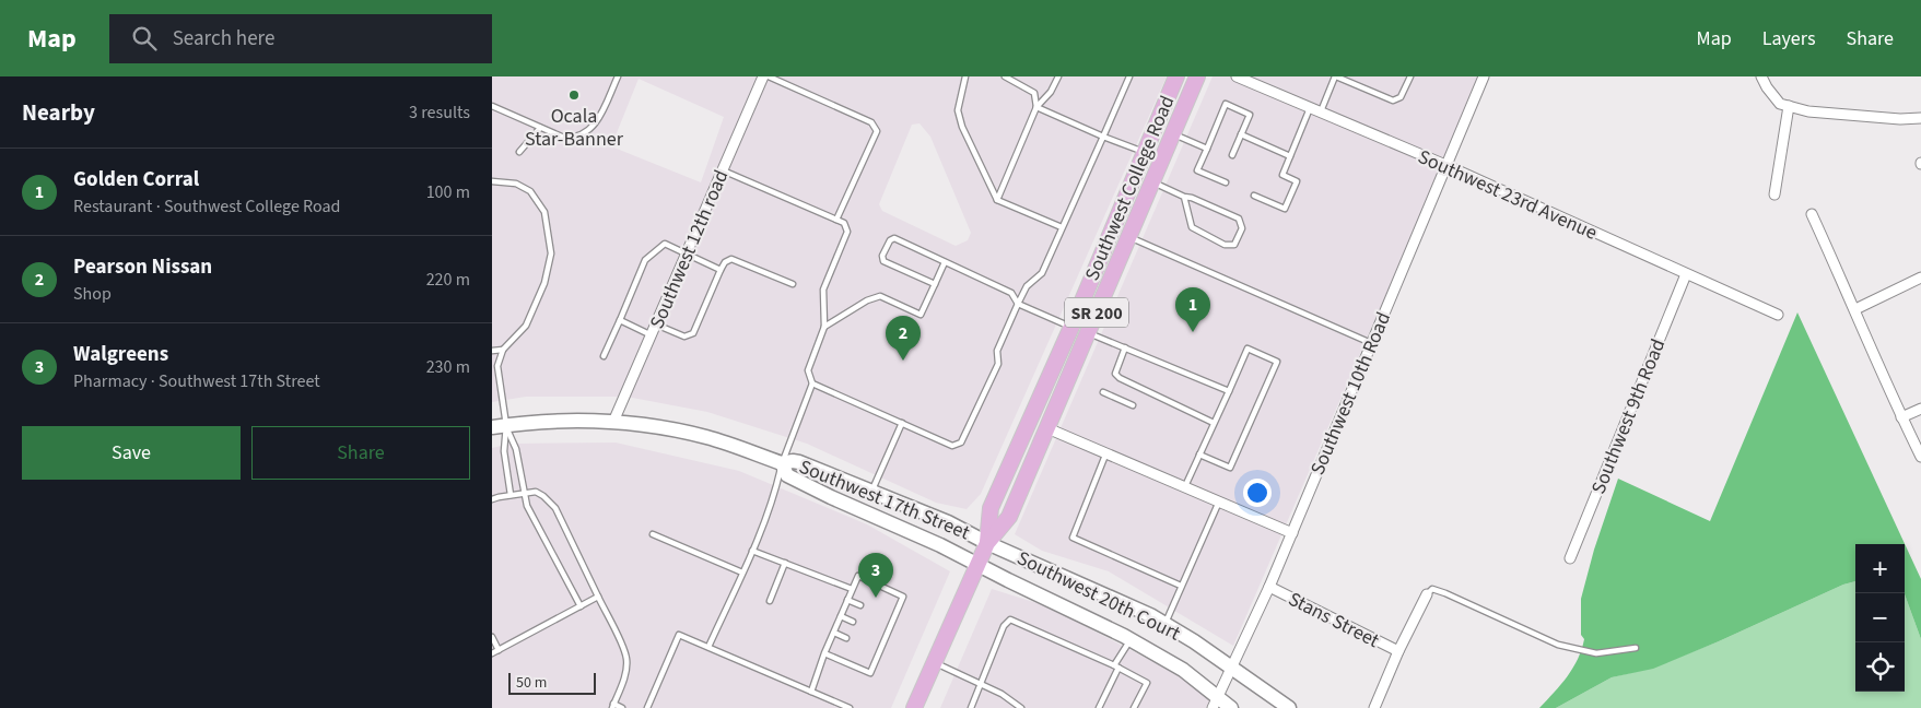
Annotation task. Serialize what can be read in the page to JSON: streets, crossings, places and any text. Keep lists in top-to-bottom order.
{
  "streets": {
    "main road": [
      "Southwest College Road",
      "SR 200",
      "Southwest 17th Street",
      "Southwest 20th Court"
    ],
    "street": [
      "Southwest 23rd Avenue",
      "Southwest 12th road",
      "Southwest 10th Road",
      "Southwest 9th Road",
      "Stans Street"
    ]
  },
  "crossings": [
    ["Southwest College Road", "Southwest 17th Street"],
    ["Southwest College Road", "Southwest 20th Court"],
    ["Southwest 23rd Avenue", "Southwest 10th Road"],
    ["Southwest 23rd Avenue", "Southwest 9th Road"],
    ["Southwest 12th road", "Southwest 17th Street"],
    ["Southwest 10th Road", "Southwest 20th Court"],
    ["Southwest 10th Road", "Stans Street"],
    ["Southwest 17th Street", "Southwest 20th Court"]
  ],
  "places": ["Ocala Star-Banner"],
  "scale_bar": "50 m",
  "page": {
    "header": "Map",
    "search": "Search here",
    "nav": ["Map", "Layers", "Share"],
    "heading": ["Nearby", "3 results"],
    "list": [
      {
        "mark": "1",
        "name": "Golden Corral",
        "note": "Restaurant · Southwest College Road",
        "value": "100 m"
      },
      {
        "mark": "2",
        "name": "Pearson Nissan",
        "note": "Shop",
        "value": "220 m"
      },
      {
        "mark": "3",
        "name": "Walgreens",
        "note": "Pharmacy · Southwest 17th Street",
        "value": "230 m"
      }
    ],
    "pins": ["1", "2", "3"],
    "buttons": ["Save", "Share"],
    "map_buttons": ["+", "−"],
    "scale": "50 m"
  }
}
